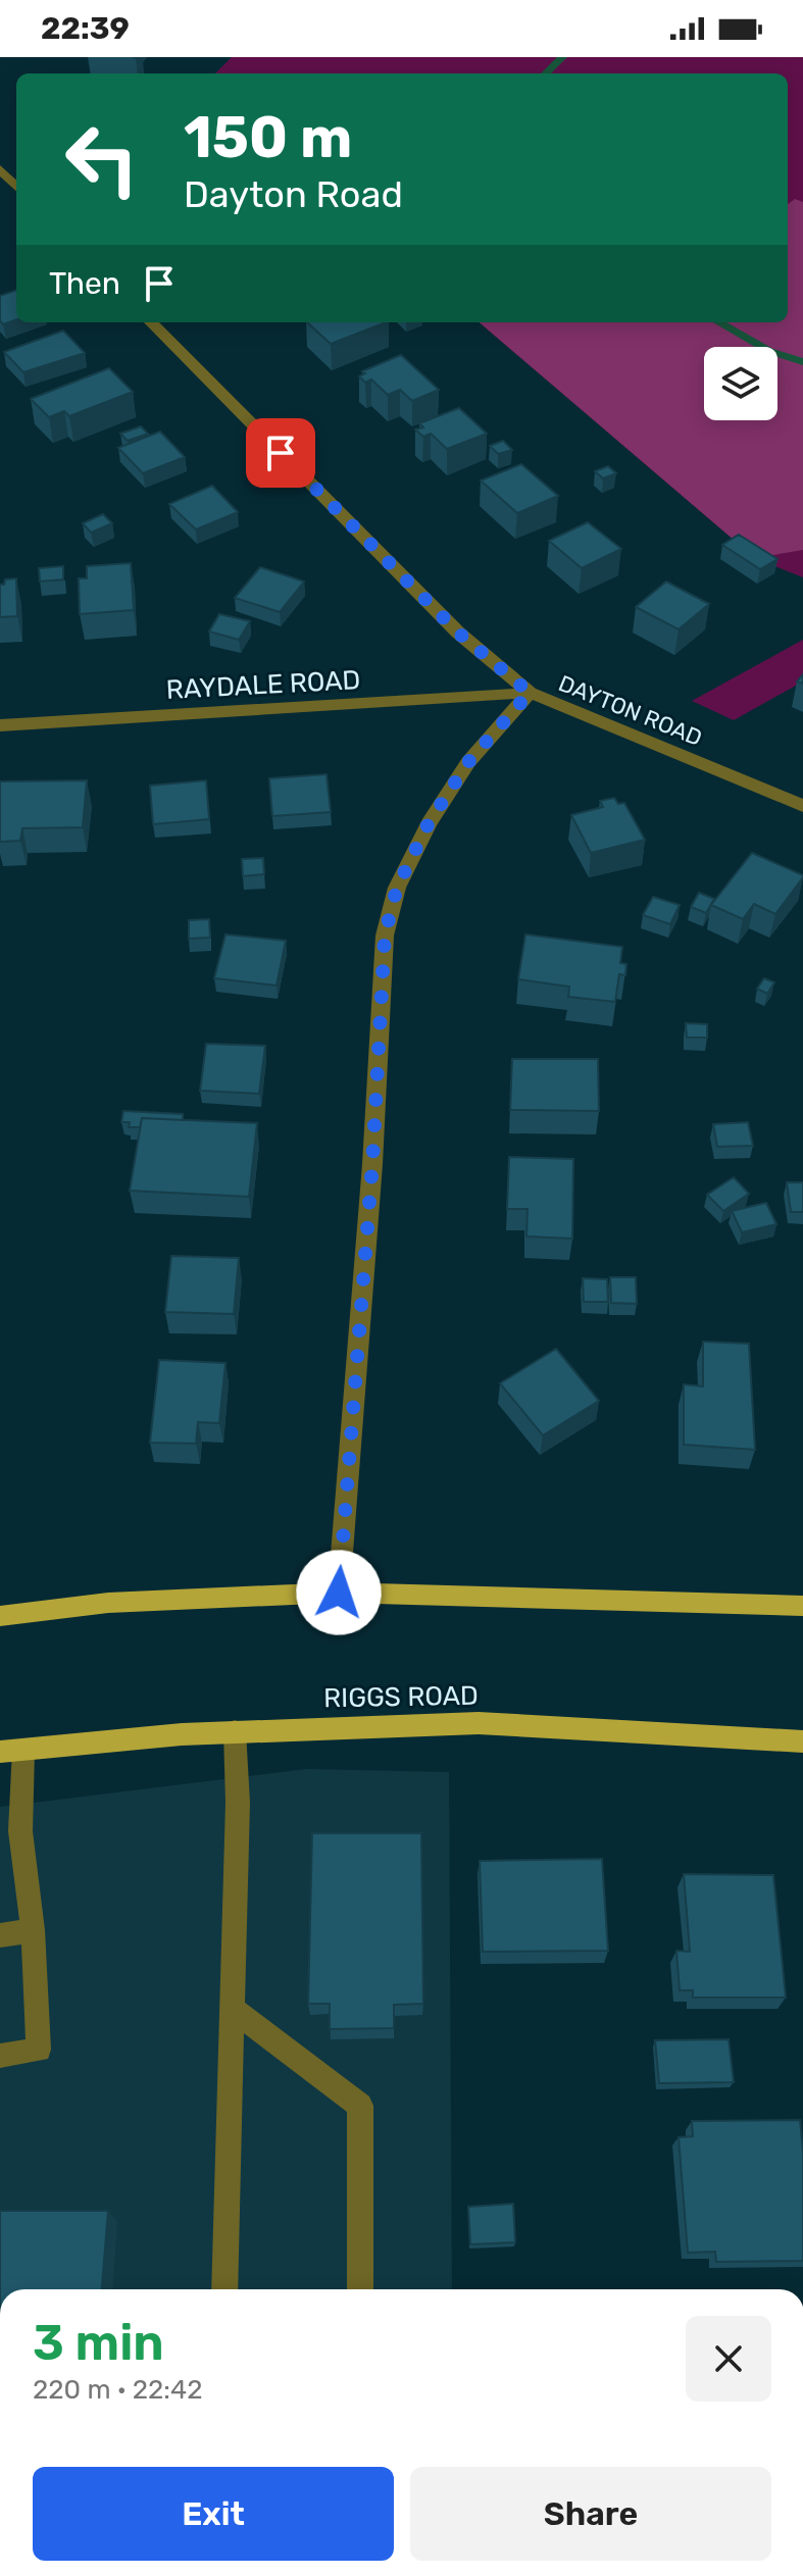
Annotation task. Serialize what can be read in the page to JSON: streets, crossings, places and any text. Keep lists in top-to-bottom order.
{
  "streets": {
    "main road": ["RIGGS ROAD"],
    "street": ["RAYDALE ROAD", "DAYTON ROAD"]
  },
  "crossings": [
    ["RAYDALE ROAD", "DAYTON ROAD"]
  ],
  "page": {
    "status": "22:39",
    "turn": ["150 m", "Dayton Road"],
    "then": "Then",
    "heading": ["3 min", "220 m · 22:42"],
    "buttons": ["Exit", "Share"]
  }
}
